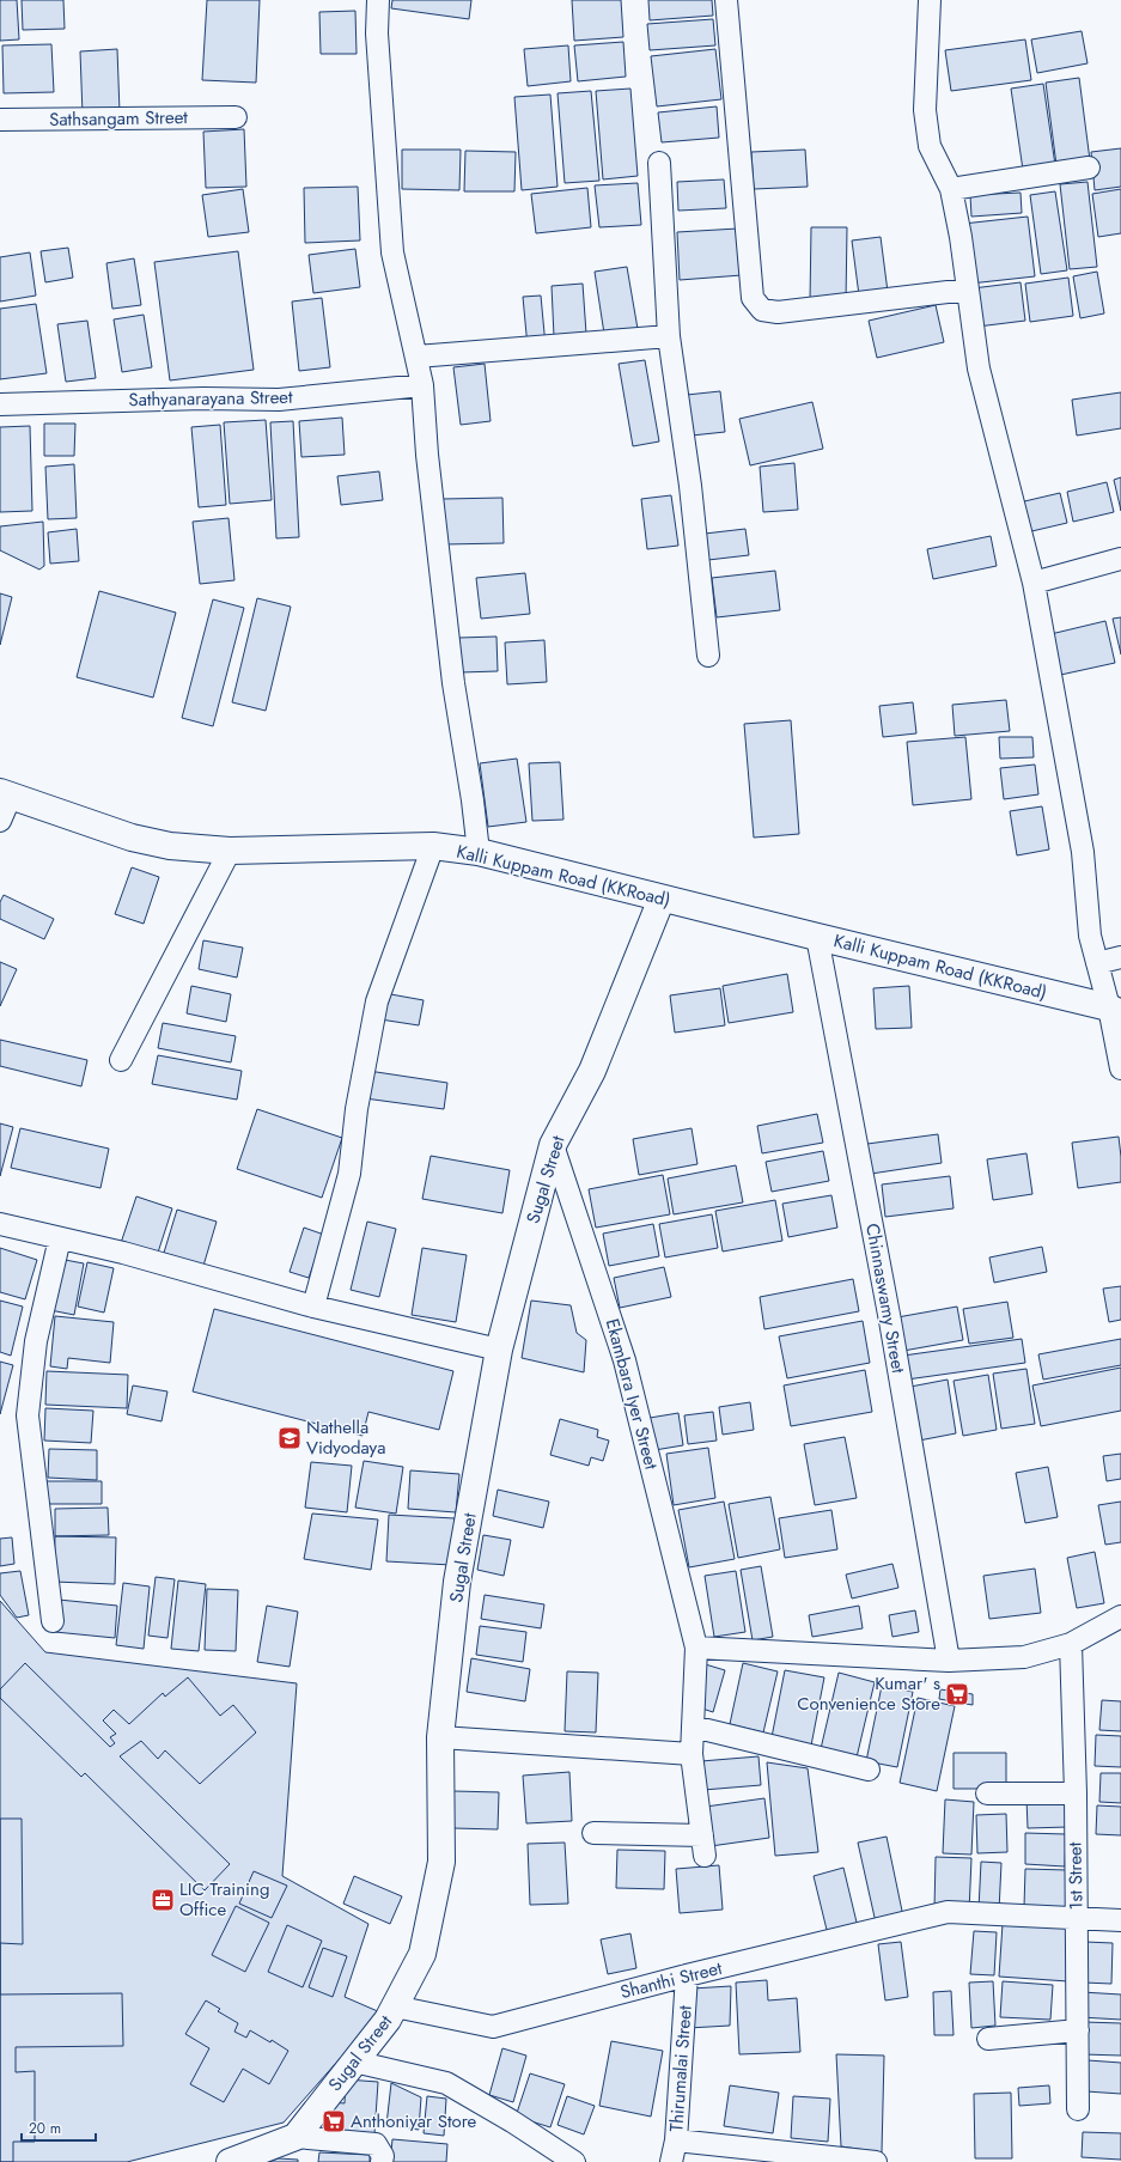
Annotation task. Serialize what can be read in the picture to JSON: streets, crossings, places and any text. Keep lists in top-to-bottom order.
{
  "streets": {
    "street": [
      "Sathsangam Street",
      "Sathyanarayana Street",
      "Kalli Kuppam Road (KKRoad)",
      "Sugal Street",
      "Chinnaswamy Street",
      "Ekambara Iyer Street",
      "1st Street",
      "Shanthi Street",
      "Thirumalai Street"
    ]
  },
  "crossings": [
    ["Kalli Kuppam Road (KKRoad)", "Sugal Street"],
    ["Kalli Kuppam Road (KKRoad)", "Chinnaswamy Street"],
    ["Sugal Street", "Ekambara Iyer Street"],
    ["Sugal Street", "Shanthi Street"],
    ["1st Street", "Shanthi Street"],
    ["Shanthi Street", "Thirumalai Street"]
  ],
  "places": {
    "school or university": ["Nathella Vidyodaya"],
    "supermarket": ["Kumar' s Convenience Store", "Anthoniyar Store"],
    "office": ["LIC Training Office"]
  },
  "scale_bar": "20 m"
}
